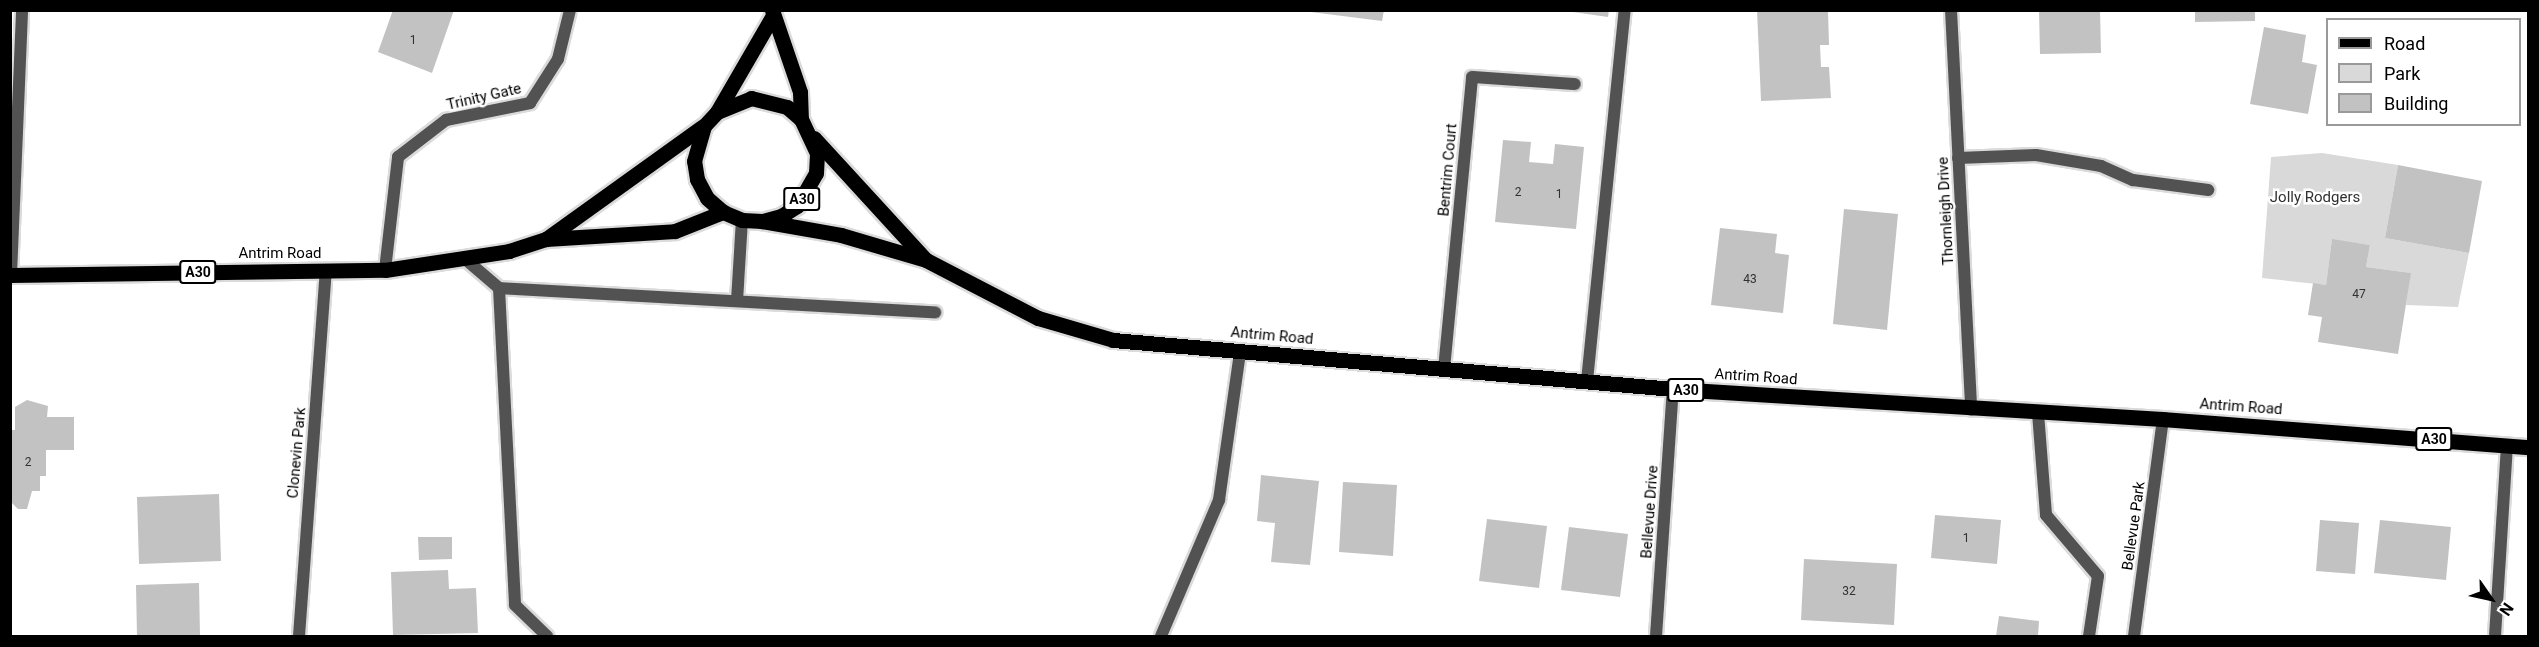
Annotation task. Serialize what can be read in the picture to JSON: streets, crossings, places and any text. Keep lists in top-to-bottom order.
{
  "streets": {
    "main road": ["A30", "Antrim Road"],
    "street": [
      "Trinity Gate",
      "Bentrim Court",
      "Thornleigh Drive",
      "Clonevin Park",
      "Bellevue Drive",
      "Bellevue Park"
    ]
  },
  "crossings": [
    ["Trinity Gate", "Antrim Road"],
    ["Bentrim Court", "Antrim Road"],
    ["A30", "Antrim Road"],
    ["Thornleigh Drive", "Antrim Road"],
    ["Antrim Road", "Clonevin Park"],
    ["Antrim Road", "Bellevue Drive"],
    ["Antrim Road", "Bellevue Park"]
  ],
  "parks": ["Jolly Rodgers"],
  "house_numbers": [
    "1",
    "2",
    "1",
    "43",
    "47",
    "2",
    "1",
    "32"
  ],
  "legend": ["Road", "Park", "Building"],
  "north": "bottom right"
}
